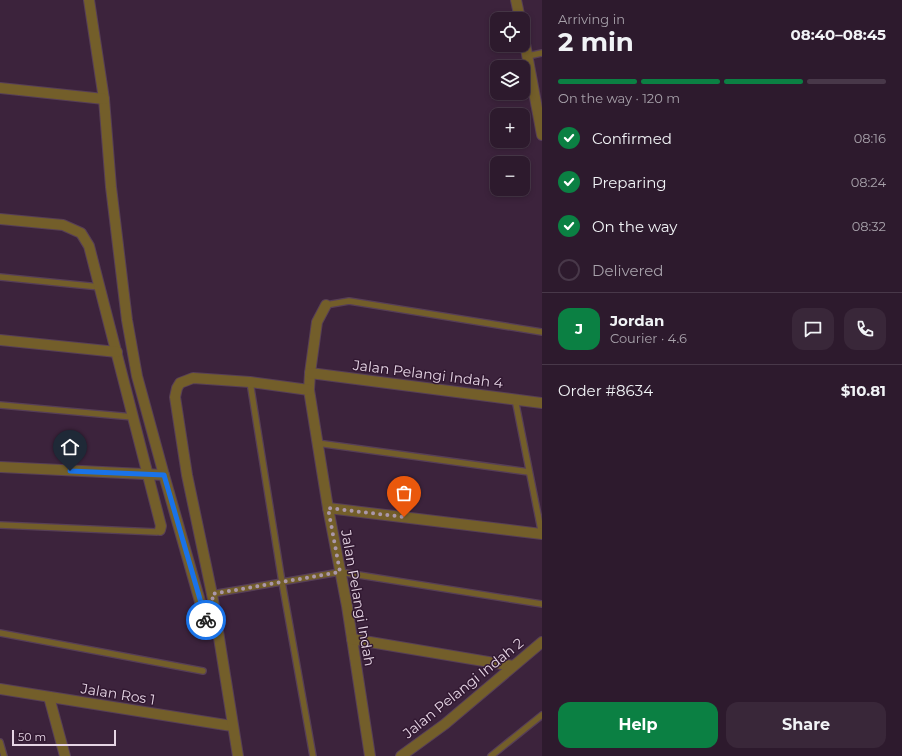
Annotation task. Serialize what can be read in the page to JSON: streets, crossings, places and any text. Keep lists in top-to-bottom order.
{
  "streets": {
    "street": [
      "Jalan Pelangi Indah 4",
      "Jalan Pelangi Indah",
      "Jalan Pelangi Indah 2",
      "Jalan Ros 1"
    ]
  },
  "crossings": [
    ["Jalan Pelangi Indah 4", "Jalan Pelangi Indah"]
  ],
  "scale_bar": "50 m",
  "page": {
    "heading": ["2 min", "Arriving in", "08:40–08:45"],
    "panel": [
      "Jordan",
      "Courier · 4.6",
      "Order #8634",
      "$10.81"
    ],
    "map_buttons": ["+", "−"],
    "bar": "On the way · 120 m",
    "list": [
      ["Confirmed", "08:16"],
      ["Preparing", "08:24"],
      ["On the way", "08:32"],
      "Delivered"
    ],
    "round": "J",
    "buttons": ["Help", "Share"],
    "scale": "50 m"
  }
}
